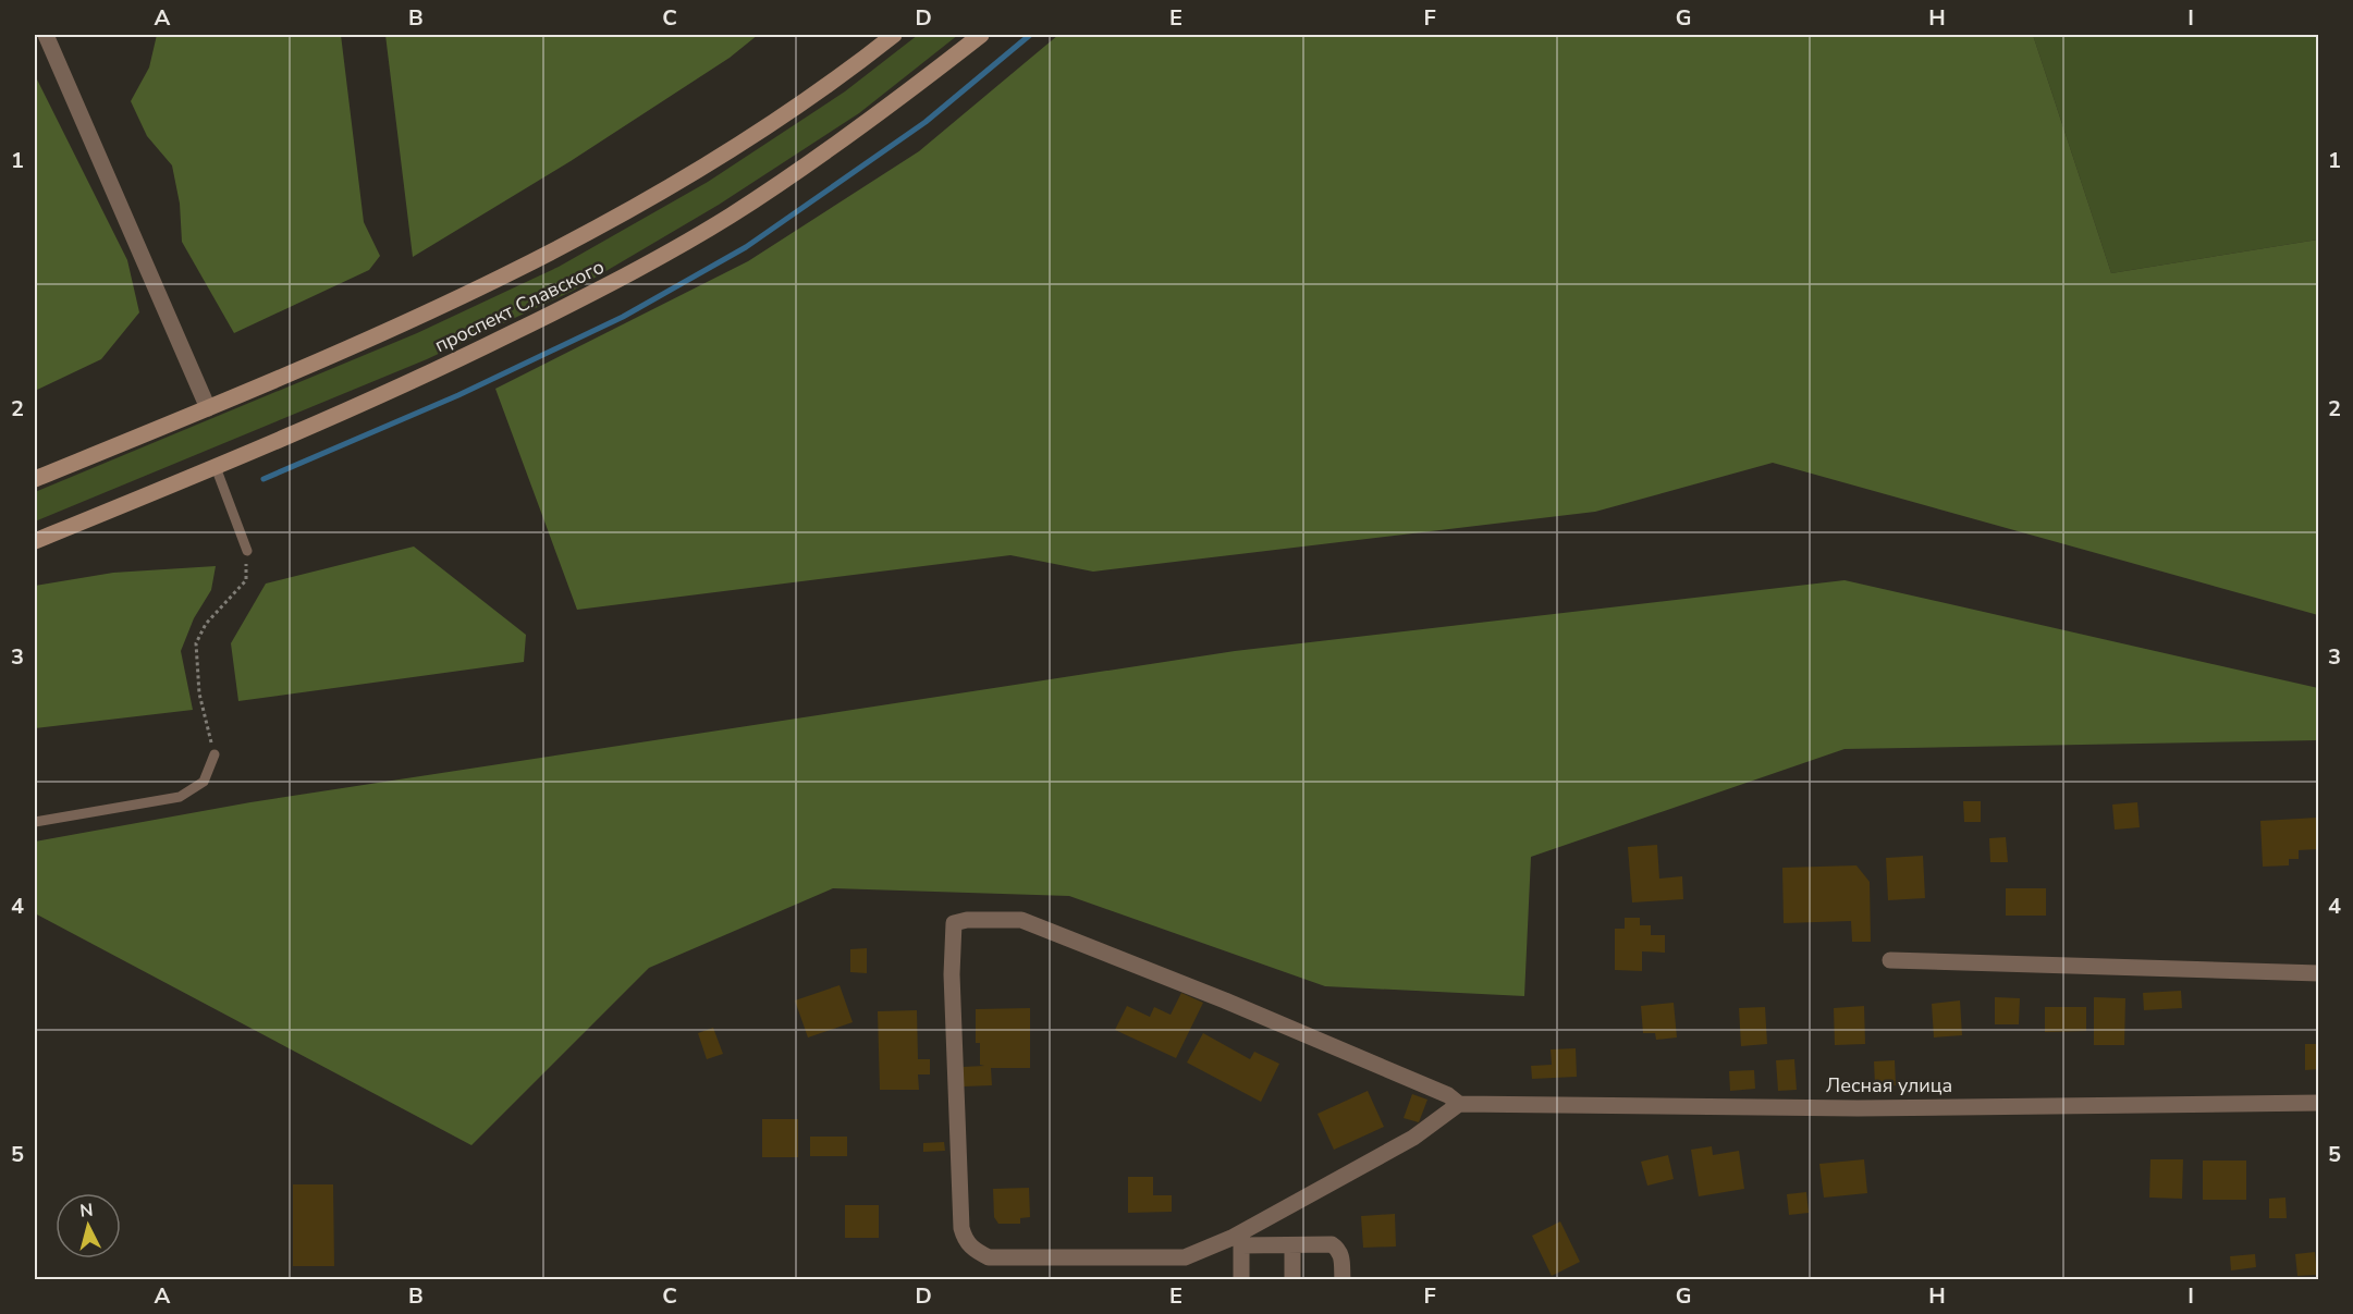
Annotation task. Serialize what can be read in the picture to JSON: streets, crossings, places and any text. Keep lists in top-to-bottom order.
{
  "streets": {
    "main road": ["проспект Славского"],
    "street": ["Лесная улица"]
  },
  "north": "top",
  "grid": {
    "columns": [
      "A",
      "B",
      "C",
      "D",
      "E",
      "F",
      "G",
      "H",
      "I"
    ],
    "rows": [
      "1",
      "2",
      "3",
      "4",
      "5"
    ]
  }
}
